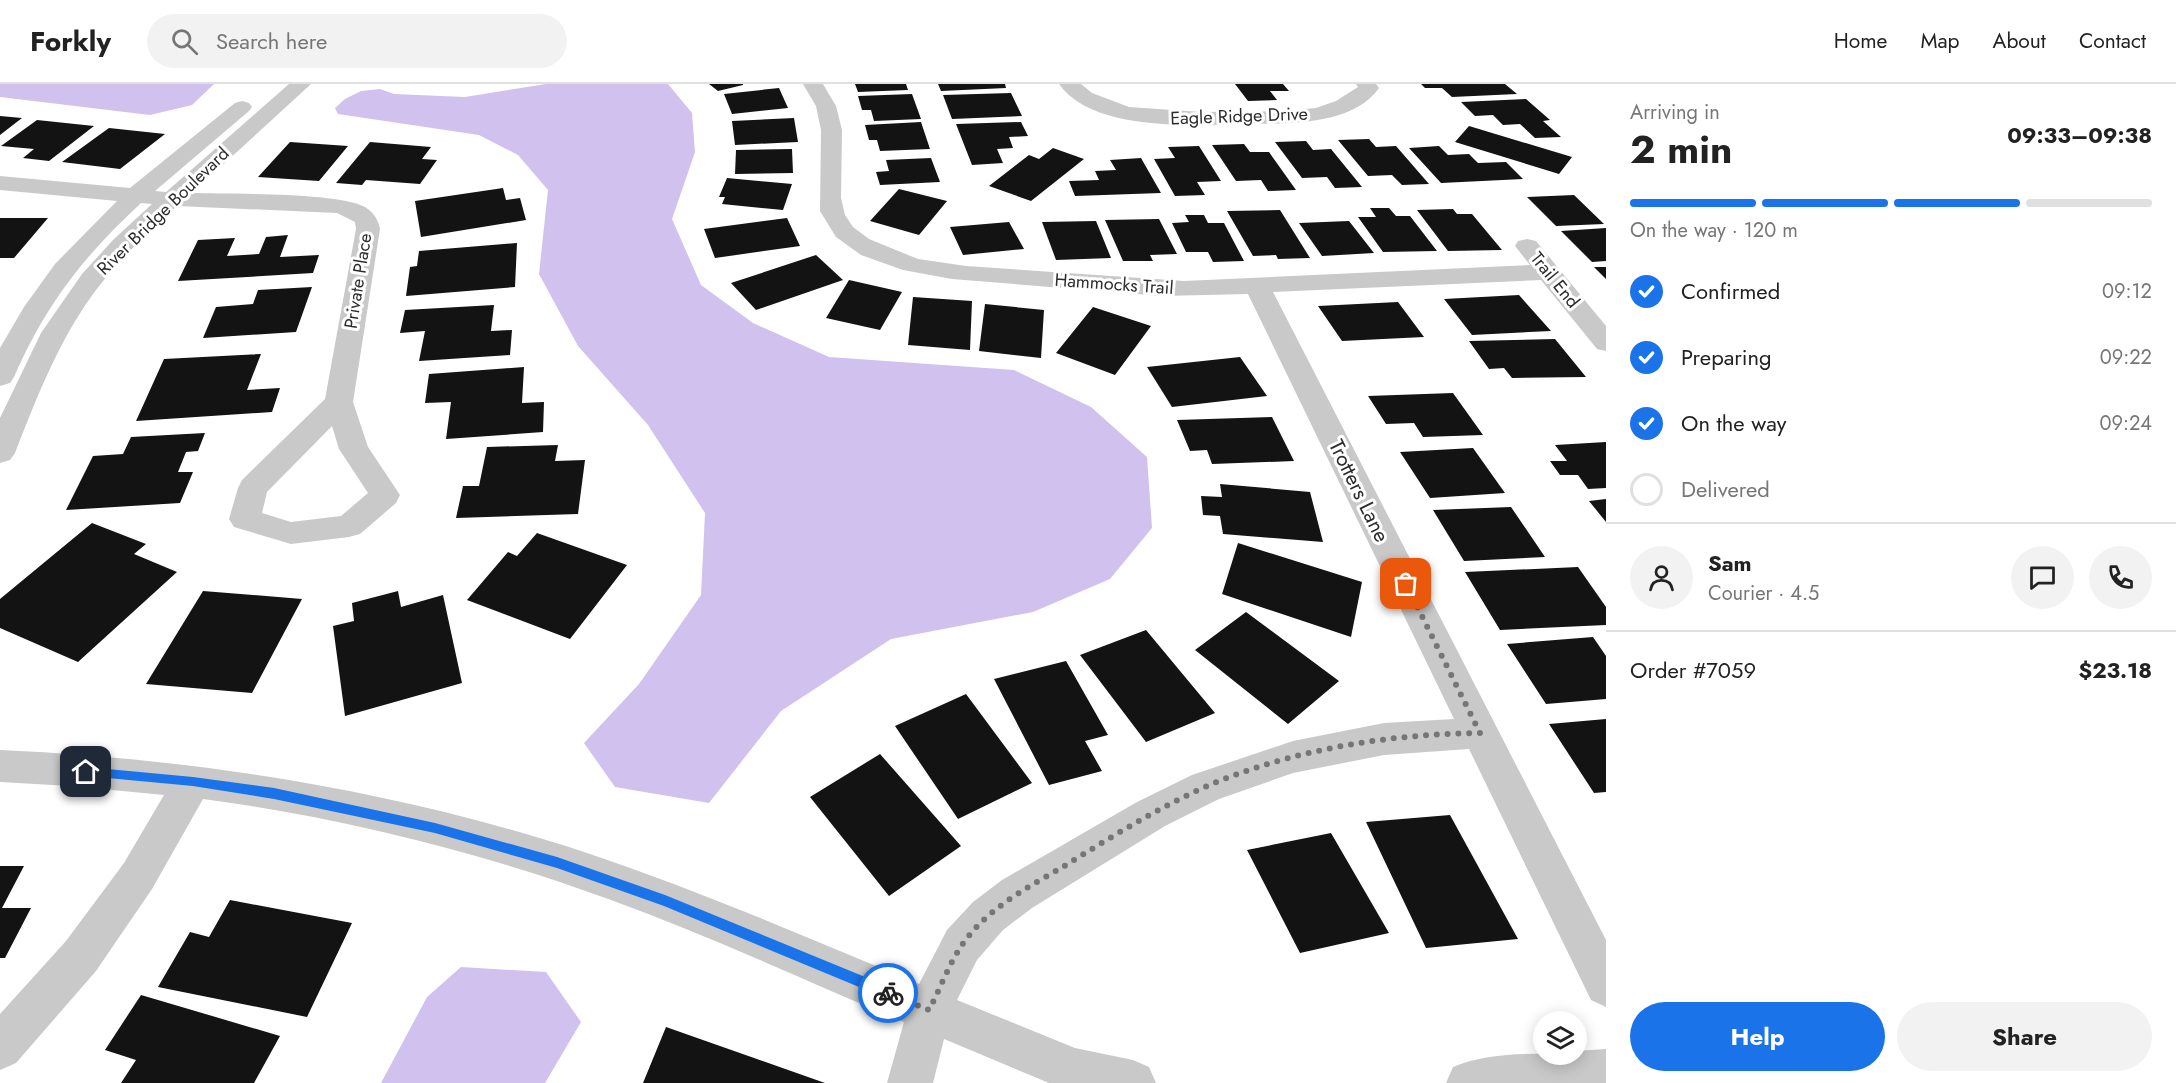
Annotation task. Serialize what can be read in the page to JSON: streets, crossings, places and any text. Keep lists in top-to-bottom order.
{
  "streets": {
    "street": [
      "Eagle Ridge Drive",
      "River Bridge Boulevard",
      "Trail End",
      "Private Place",
      "Hammocks Trail",
      "Trotters Lane"
    ]
  },
  "crossings": [
    ["River Bridge Boulevard", "Private Place"],
    ["Trail End", "Hammocks Trail"],
    ["Hammocks Trail", "Trotters Lane"]
  ],
  "page": {
    "header": "Forkly",
    "search": "Search here",
    "nav": [
      "Home",
      "Map",
      "About",
      "Contact"
    ],
    "heading": ["2 min", "Arriving in", "09:33–09:38"],
    "panel": [
      "Sam",
      "Courier · 4.5",
      "Order #7059",
      "$23.18"
    ],
    "bar": "On the way · 120 m",
    "list": [
      ["Confirmed", "09:12"],
      ["Preparing", "09:22"],
      ["On the way", "09:24"],
      "Delivered"
    ],
    "buttons": ["Help", "Share"]
  }
}
